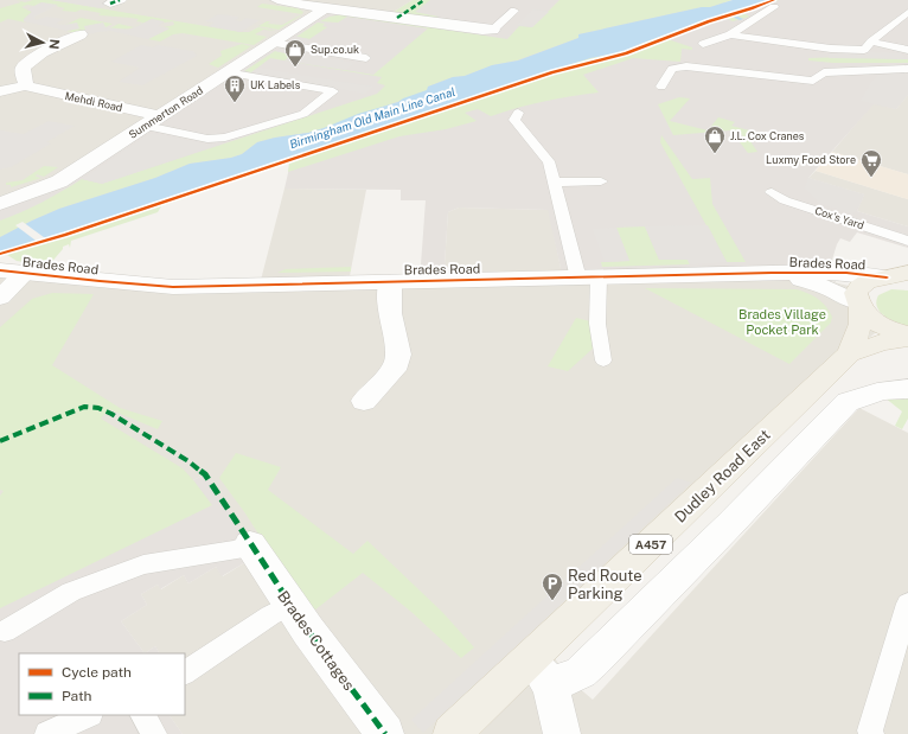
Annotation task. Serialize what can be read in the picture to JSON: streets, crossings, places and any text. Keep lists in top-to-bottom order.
{
  "streets": {
    "main road": ["Dudley Road East", "A457"],
    "street": [
      "Mehdi Road",
      "Summerton Road",
      "Brades Road",
      "Brades Cottages"
    ],
    "lane": ["Cox's Yard"]
  },
  "crossings": [
    ["Mehdi Road", "Summerton Road"],
    ["Brades Road", "Dudley Road East"]
  ],
  "water": ["Birmingham Old Main Line Canal"],
  "parks": ["Brades Village Pocket Park"],
  "places": {
    "shop": ["Sup.co.uk", "J.L. Cox Cranes"],
    "building": ["UK Labels"],
    "supermarket": ["Luxmy Food Store"],
    "parking": ["Red Route Parking"]
  },
  "legend": ["Cycle path", "Path"],
  "north": "right"
}
